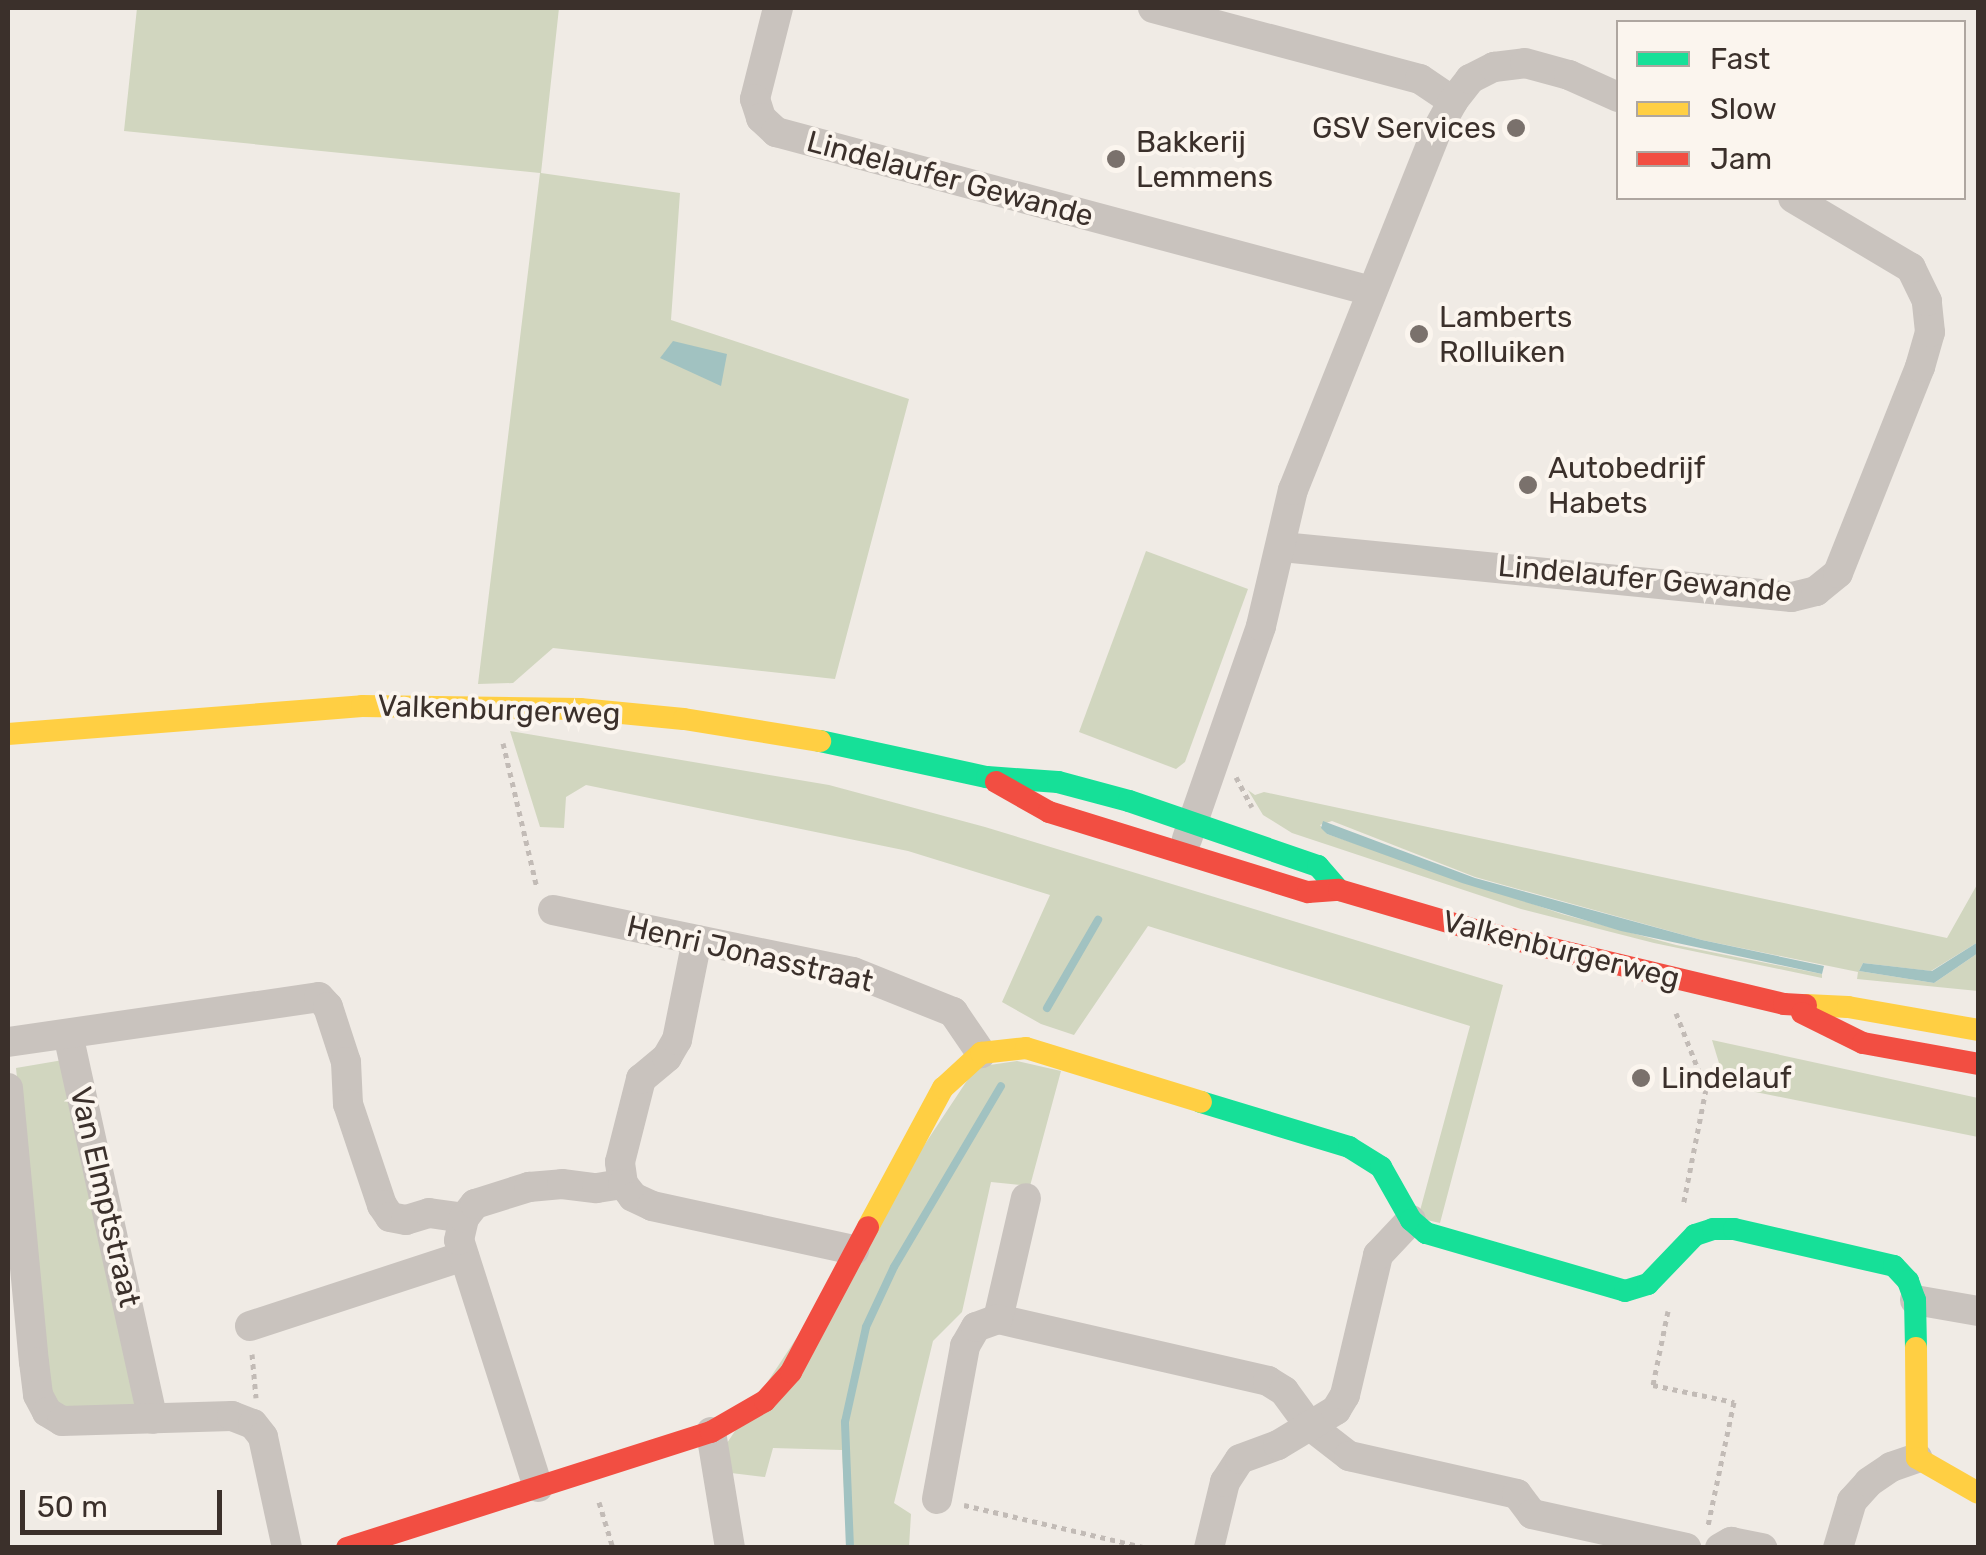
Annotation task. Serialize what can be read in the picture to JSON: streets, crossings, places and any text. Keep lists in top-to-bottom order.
{
  "streets": {
    "main road": ["Valkenburgerweg"],
    "street": ["Lindelaufer Gewande", "Henri Jonasstraat", "Van Elmptstraat"]
  },
  "places": [
    "GSV Services",
    "Bakkerij Lemmens",
    "Lamberts Rolluiken",
    "Autobedrijf Habets",
    "Lindelauf"
  ],
  "legend": ["Fast", "Slow", "Jam"],
  "scale_bar": "50 m"
}
